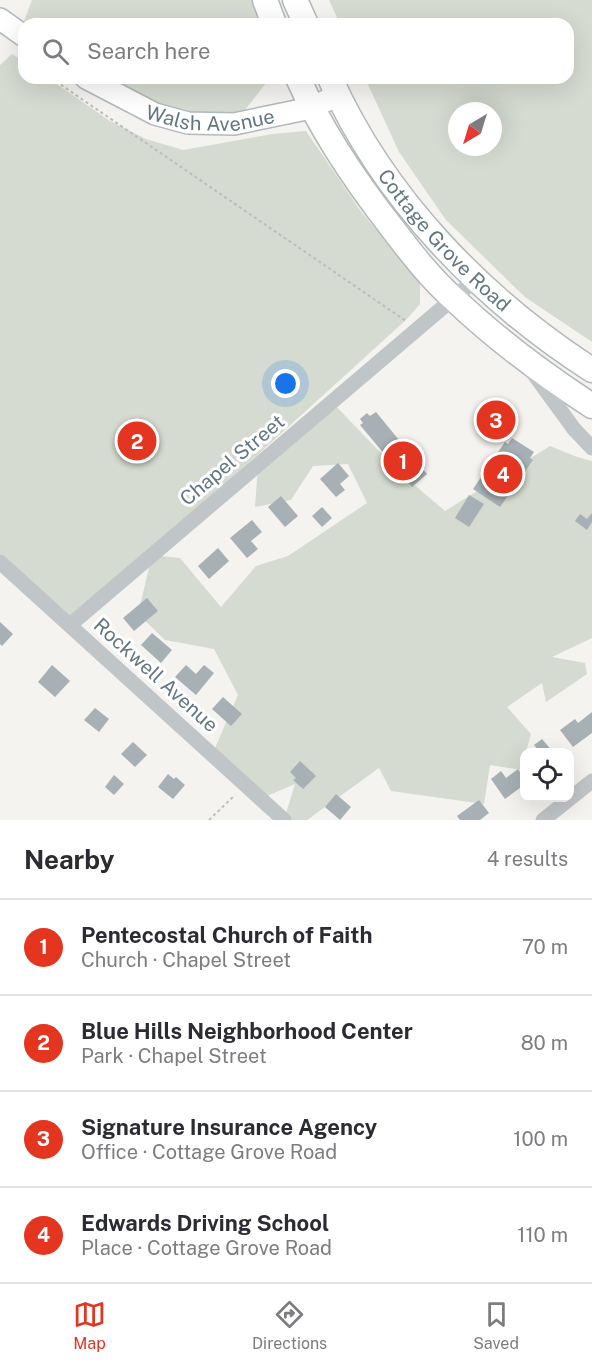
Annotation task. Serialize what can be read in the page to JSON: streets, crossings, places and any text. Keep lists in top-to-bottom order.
{
  "streets": {
    "main road": ["Cottage Grove Road"],
    "street": ["Walsh Avenue", "Chapel Street", "Rockwell Avenue"]
  },
  "crossings": [
    ["Walsh Avenue", "Cottage Grove Road"],
    ["Cottage Grove Road", "Chapel Street"],
    ["Chapel Street", "Rockwell Avenue"]
  ],
  "north": "bottom left",
  "page": {
    "search": "Search here",
    "pins": [
      "3",
      "2",
      "1",
      "4"
    ],
    "heading": ["Nearby", "4 results"],
    "list": [
      {
        "mark": "1",
        "name": "Pentecostal Church of Faith",
        "note": "Church · Chapel Street",
        "value": "70 m"
      },
      {
        "mark": "2",
        "name": "Blue Hills Neighborhood Center",
        "note": "Park · Chapel Street",
        "value": "80 m"
      },
      {
        "mark": "3",
        "name": "Signature Insurance Agency",
        "note": "Office · Cottage Grove Road",
        "value": "100 m"
      },
      {
        "mark": "4",
        "name": "Edwards Driving School",
        "note": "Place · Cottage Grove Road",
        "value": "110 m"
      }
    ],
    "nav": ["Map", "Directions", "Saved"]
  }
}
